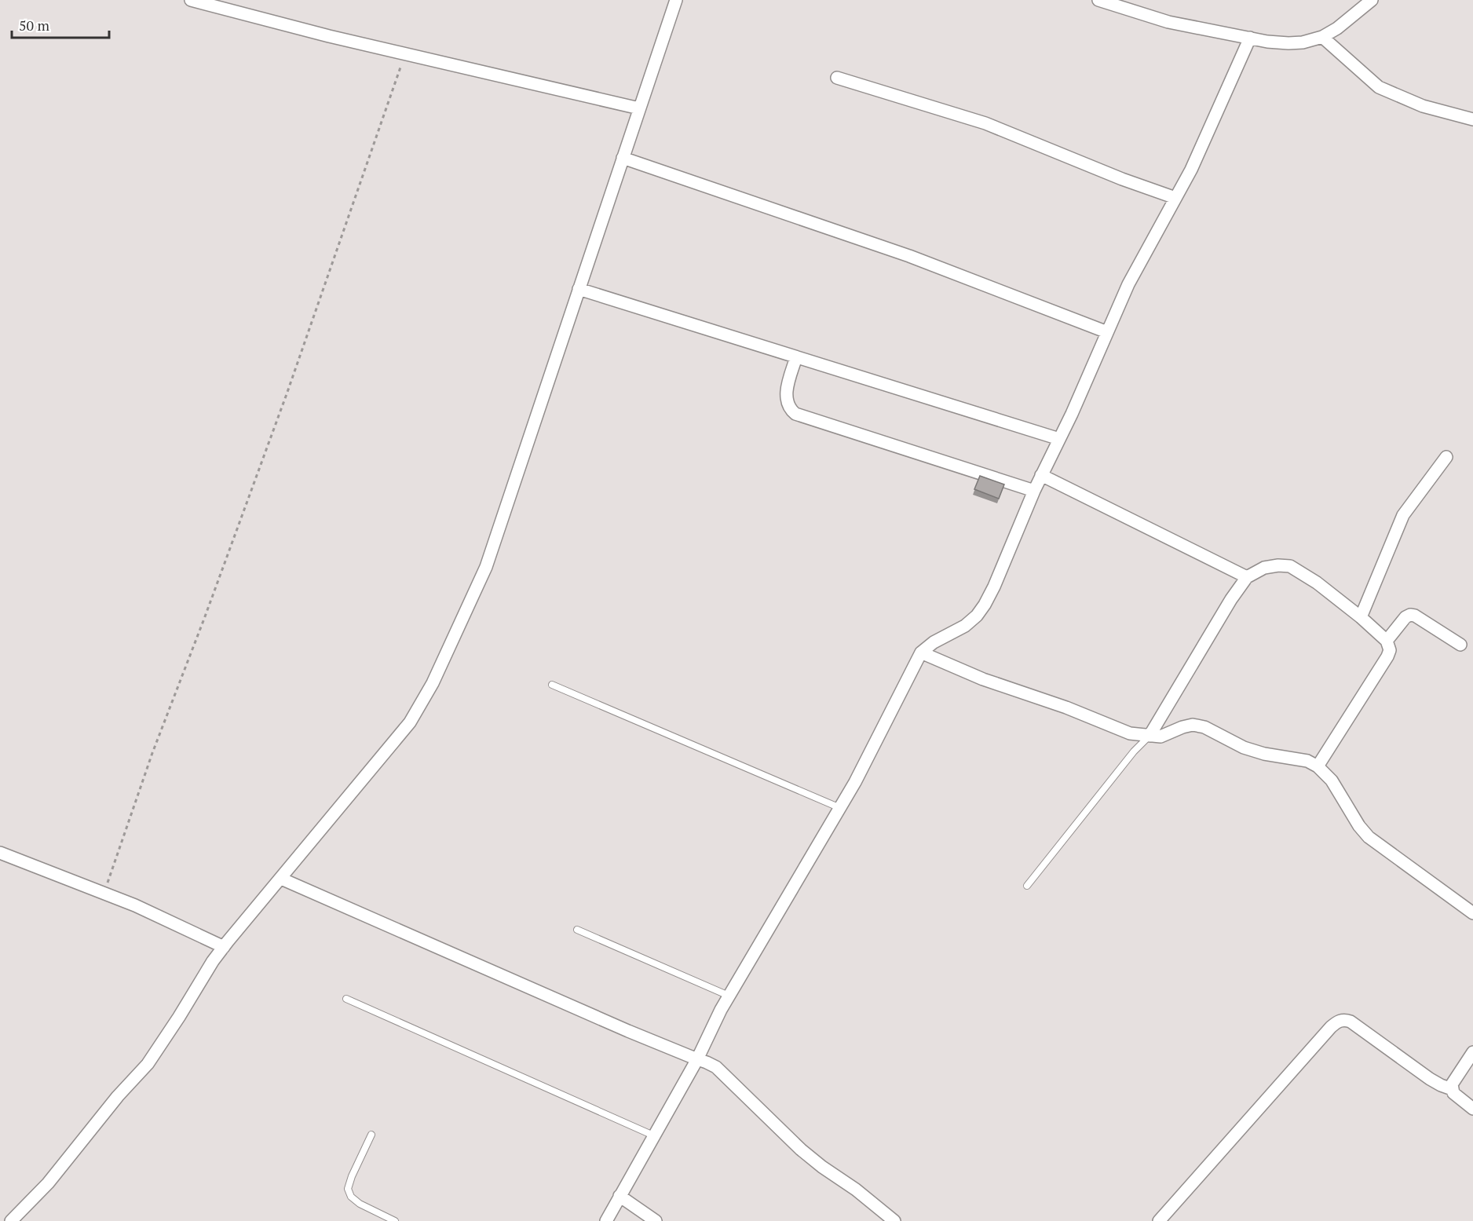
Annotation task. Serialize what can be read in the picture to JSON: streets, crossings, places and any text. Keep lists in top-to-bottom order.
{
  "scale_bar": "50 m"
}
